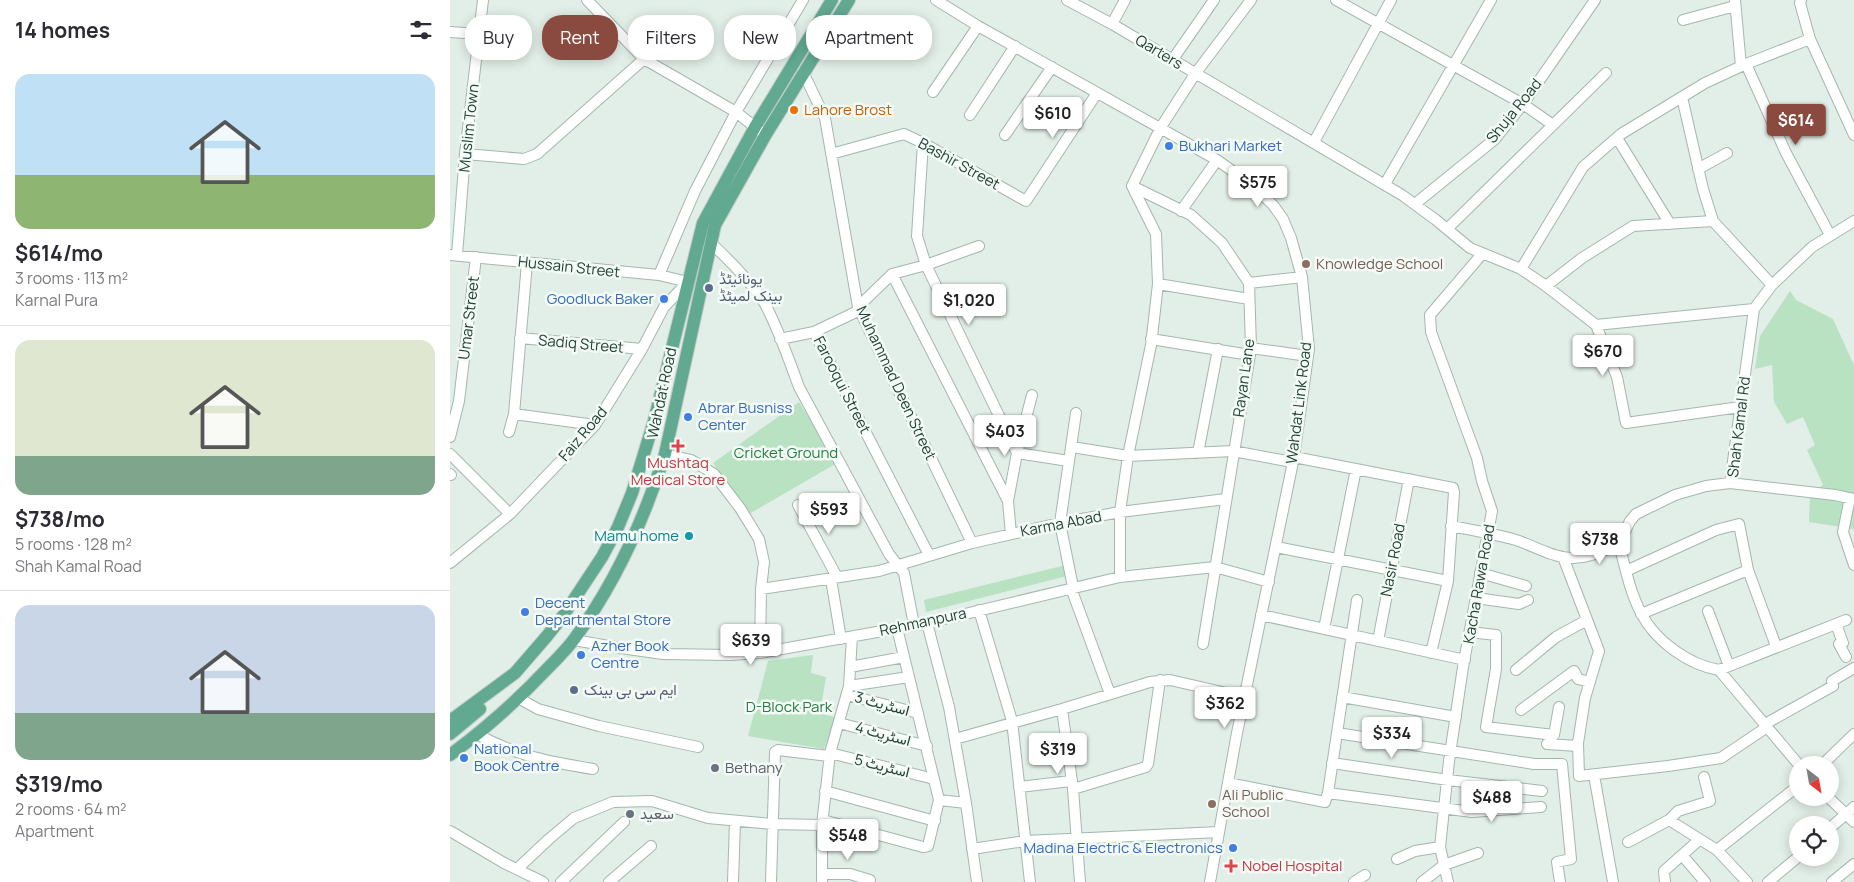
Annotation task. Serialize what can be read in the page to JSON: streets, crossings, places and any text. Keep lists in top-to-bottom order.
{
  "streets": {
    "main road": ["Wahdat Road"],
    "street": [
      "Qarters",
      "Shuja Road",
      "Muslim Town",
      "Bashir Street",
      "Hussain Street",
      "Umar Street",
      "Sadiq Street",
      "Rayan Lane",
      "Muhammad Deen Street",
      "Farooqui Street",
      "Wahdat Link Road",
      "Shah Kamal Rd",
      "Faiz Road",
      "Karma Abad",
      "Nasir Road",
      "Kacha Rawa Road",
      "Rehmanpura",
      "اسٹریٹ 3",
      "اسٹریٹ 4",
      "اسٹریٹ 5"
    ]
  },
  "crossings": [
    ["Muslim Town", "Hussain Street"],
    ["Bashir Street", "Muhammad Deen Street"],
    ["Bashir Street", "Wahdat Link Road"],
    ["Hussain Street", "Umar Street"],
    ["Hussain Street", "Wahdat Road"],
    ["Hussain Street", "Faiz Road"],
    ["Sadiq Street", "Faiz Road"],
    ["Rayan Lane", "Karma Abad"],
    ["Rayan Lane", "Rehmanpura"],
    ["Muhammad Deen Street", "Farooqui Street"],
    ["Muhammad Deen Street", "Wahdat Road"],
    ["Muhammad Deen Street", "Karma Abad"],
    ["Farooqui Street", "Karma Abad"],
    ["Wahdat Road", "Faiz Road"],
    ["Wahdat Road", "Rehmanpura"],
    ["Wahdat Link Road", "Rehmanpura"]
  ],
  "parks": ["Cricket Ground", "D-Block Park"],
  "places": {
    "other": [
      "Lahore Brost",
      "Bukhari Market",
      "Knowledge School",
      "یونائیٹڈ بینک لمیٹڈ",
      "Goodluck Baker",
      "Abrar Busniss Center",
      "Mamu home",
      "Decent Departmental Store",
      "Azher Book Centre",
      "ایم سی بی بینک",
      "National Book Centre",
      "Bethany",
      "Ali Public School",
      "سعید",
      "Madina Electric & Electronics"
    ],
    "health": ["Mushtaq Medical Store", "Nobel Hospital"]
  },
  "north": "bottom right",
  "page": {
    "heading": "14 homes",
    "chip": [
      "Buy",
      "Rent",
      "Filters",
      "New",
      "Apartment"
    ],
    "list": [
      {
        "name": "$614/mo",
        "note": "3 rooms · 113 m² · Karnal Pura"
      },
      {
        "name": "$738/mo",
        "note": "5 rooms · 128 m² · Shah Kamal Road"
      },
      {
        "name": "$319/mo",
        "note": "2 rooms · 64 m² · Apartment"
      }
    ],
    "price": [
      "$610",
      "$614",
      "$575",
      "$1,020",
      "$670",
      "$403",
      "$593",
      "$738",
      "$639",
      "$362",
      "$334",
      "$319",
      "$488",
      "$548"
    ]
  }
}
